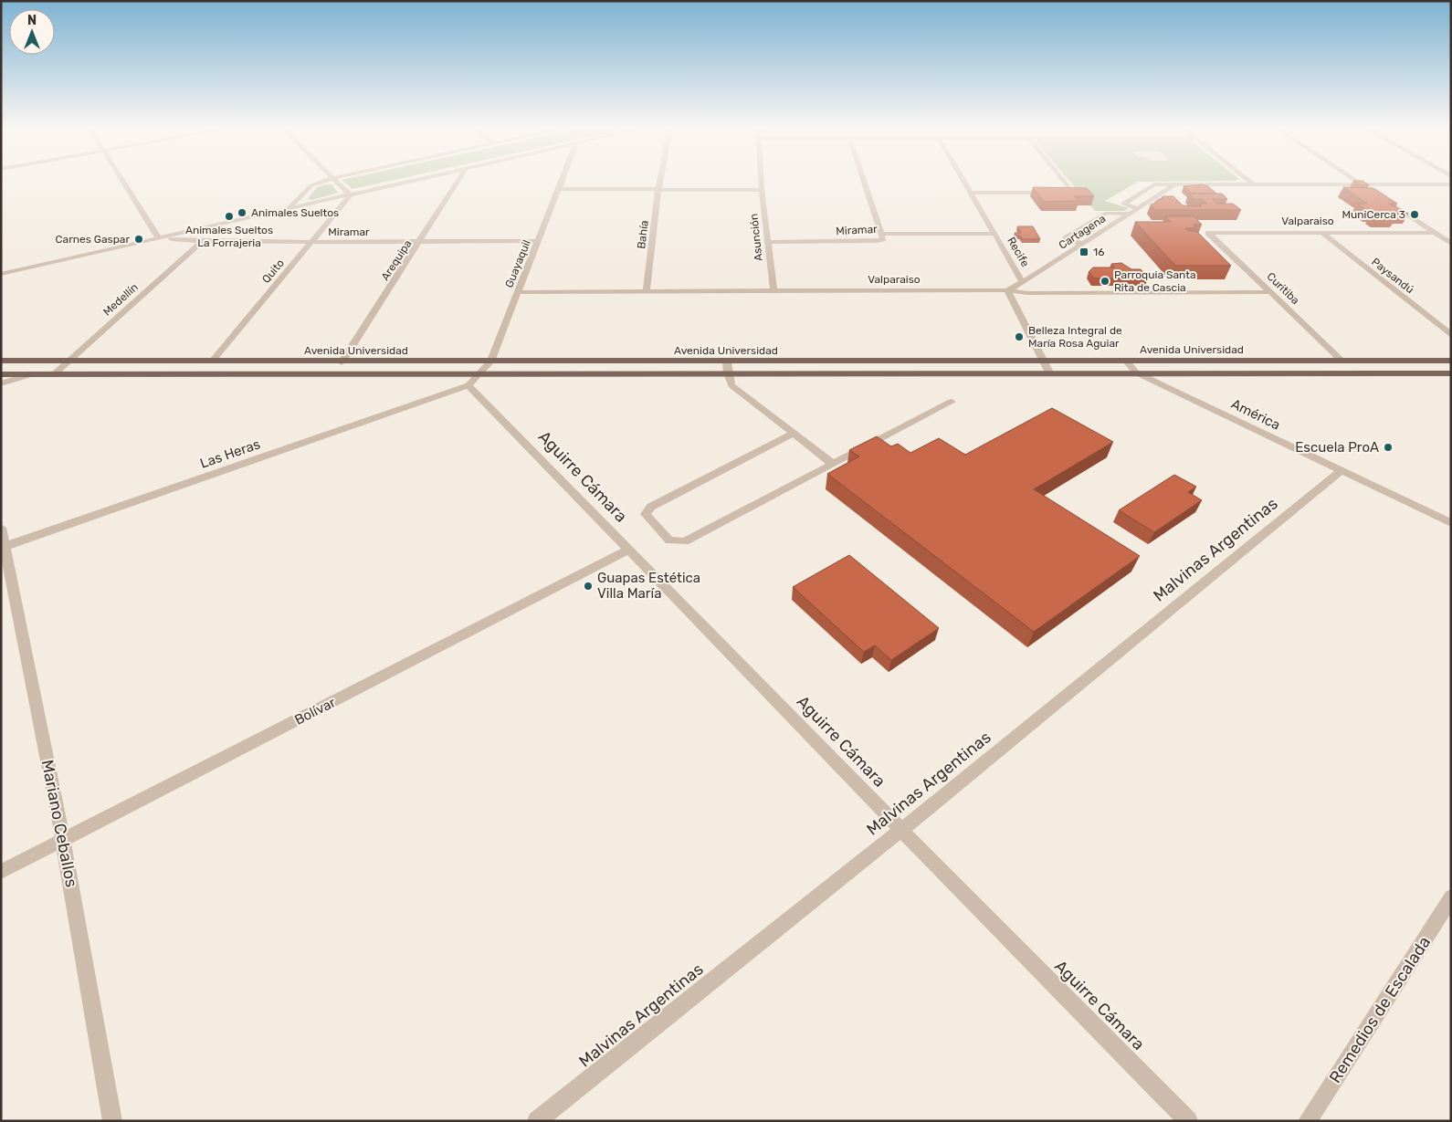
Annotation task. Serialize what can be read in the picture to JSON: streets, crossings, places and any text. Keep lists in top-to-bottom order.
{
  "streets": {
    "main road": ["Avenida Universidad"],
    "street": [
      "Valparaiso",
      "Miramar",
      "Cartagena",
      "Bahía",
      "Asunción",
      "Recife",
      "Arequipa",
      "Guayaquil",
      "Quito",
      "Paysandú",
      "Curitiba",
      "Medellín",
      "América",
      "Las Heras",
      "Aguirre Cámara",
      "Malvinas Argentinas",
      "Bolívar",
      "Mariano Ceballos",
      "Remedios de Escalada"
    ]
  },
  "crossings": [
    ["Valparaiso", "Bahía"],
    ["Valparaiso", "Asunción"],
    ["Valparaiso", "Recife"],
    ["Valparaiso", "Guayaquil"],
    ["Valparaiso", "Paysandú"],
    ["Valparaiso", "Curitiba"],
    ["Miramar", "Asunción"],
    ["Miramar", "Recife"],
    ["Miramar", "Arequipa"],
    ["Miramar", "Guayaquil"],
    ["Miramar", "Quito"],
    ["Miramar", "Medellín"],
    ["Cartagena", "Recife"],
    ["Arequipa", "Avenida Universidad"],
    ["Guayaquil", "Avenida Universidad"],
    ["Guayaquil", "Las Heras"],
    ["Guayaquil", "Aguirre Cámara"],
    ["Quito", "Avenida Universidad"],
    ["Curitiba", "Avenida Universidad"],
    ["Medellín", "Avenida Universidad"],
    ["Avenida Universidad", "América"],
    ["América", "Malvinas Argentinas"],
    ["Las Heras", "Aguirre Cámara"],
    ["Las Heras", "Mariano Ceballos"],
    ["Aguirre Cámara", "Malvinas Argentinas"],
    ["Aguirre Cámara", "Bolívar"],
    ["Bolívar", "Mariano Ceballos"]
  ],
  "places": {
    "other": [
      "Animales Sueltos",
      "MuniCerca 3",
      "Animales Sueltos La Forrajeria",
      "Carnes Gaspar",
      "Parroquia Santa Rita de Cascia",
      "Belleza Integral de María Rosa Aguiar",
      "Escuela ProA",
      "Guapas Estética Villa María"
    ],
    "transit": ["16"]
  },
  "north": "top"
}
